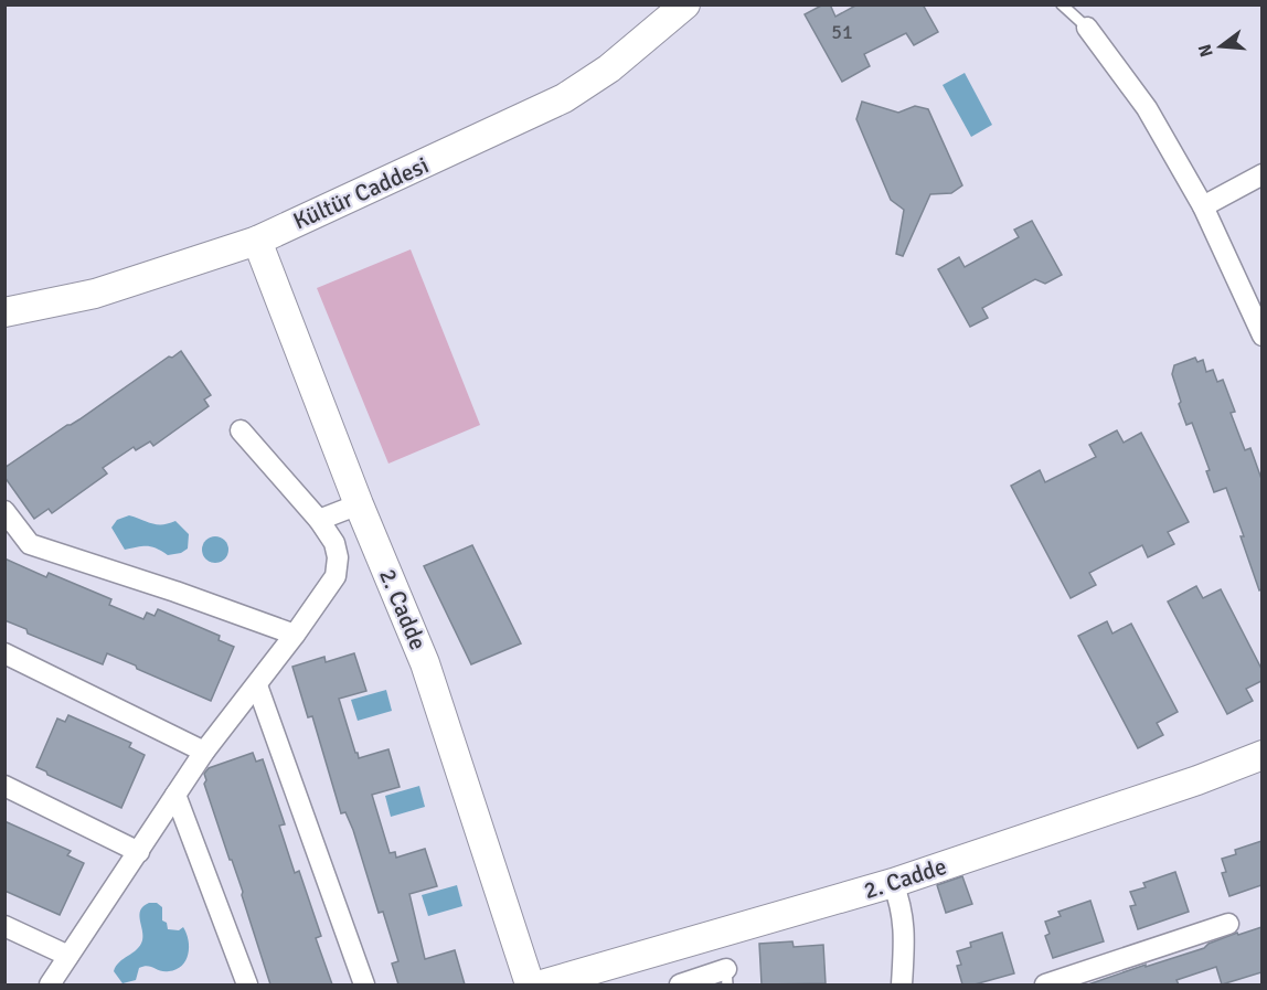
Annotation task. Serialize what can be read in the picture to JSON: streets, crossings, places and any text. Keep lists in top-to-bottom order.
{
  "streets": {
    "street": ["Kültür Caddesi", "2. Cadde"]
  },
  "crossings": [
    ["Kültür Caddesi", "2. Cadde"]
  ],
  "house_numbers": ["51"],
  "north": "left"
}
